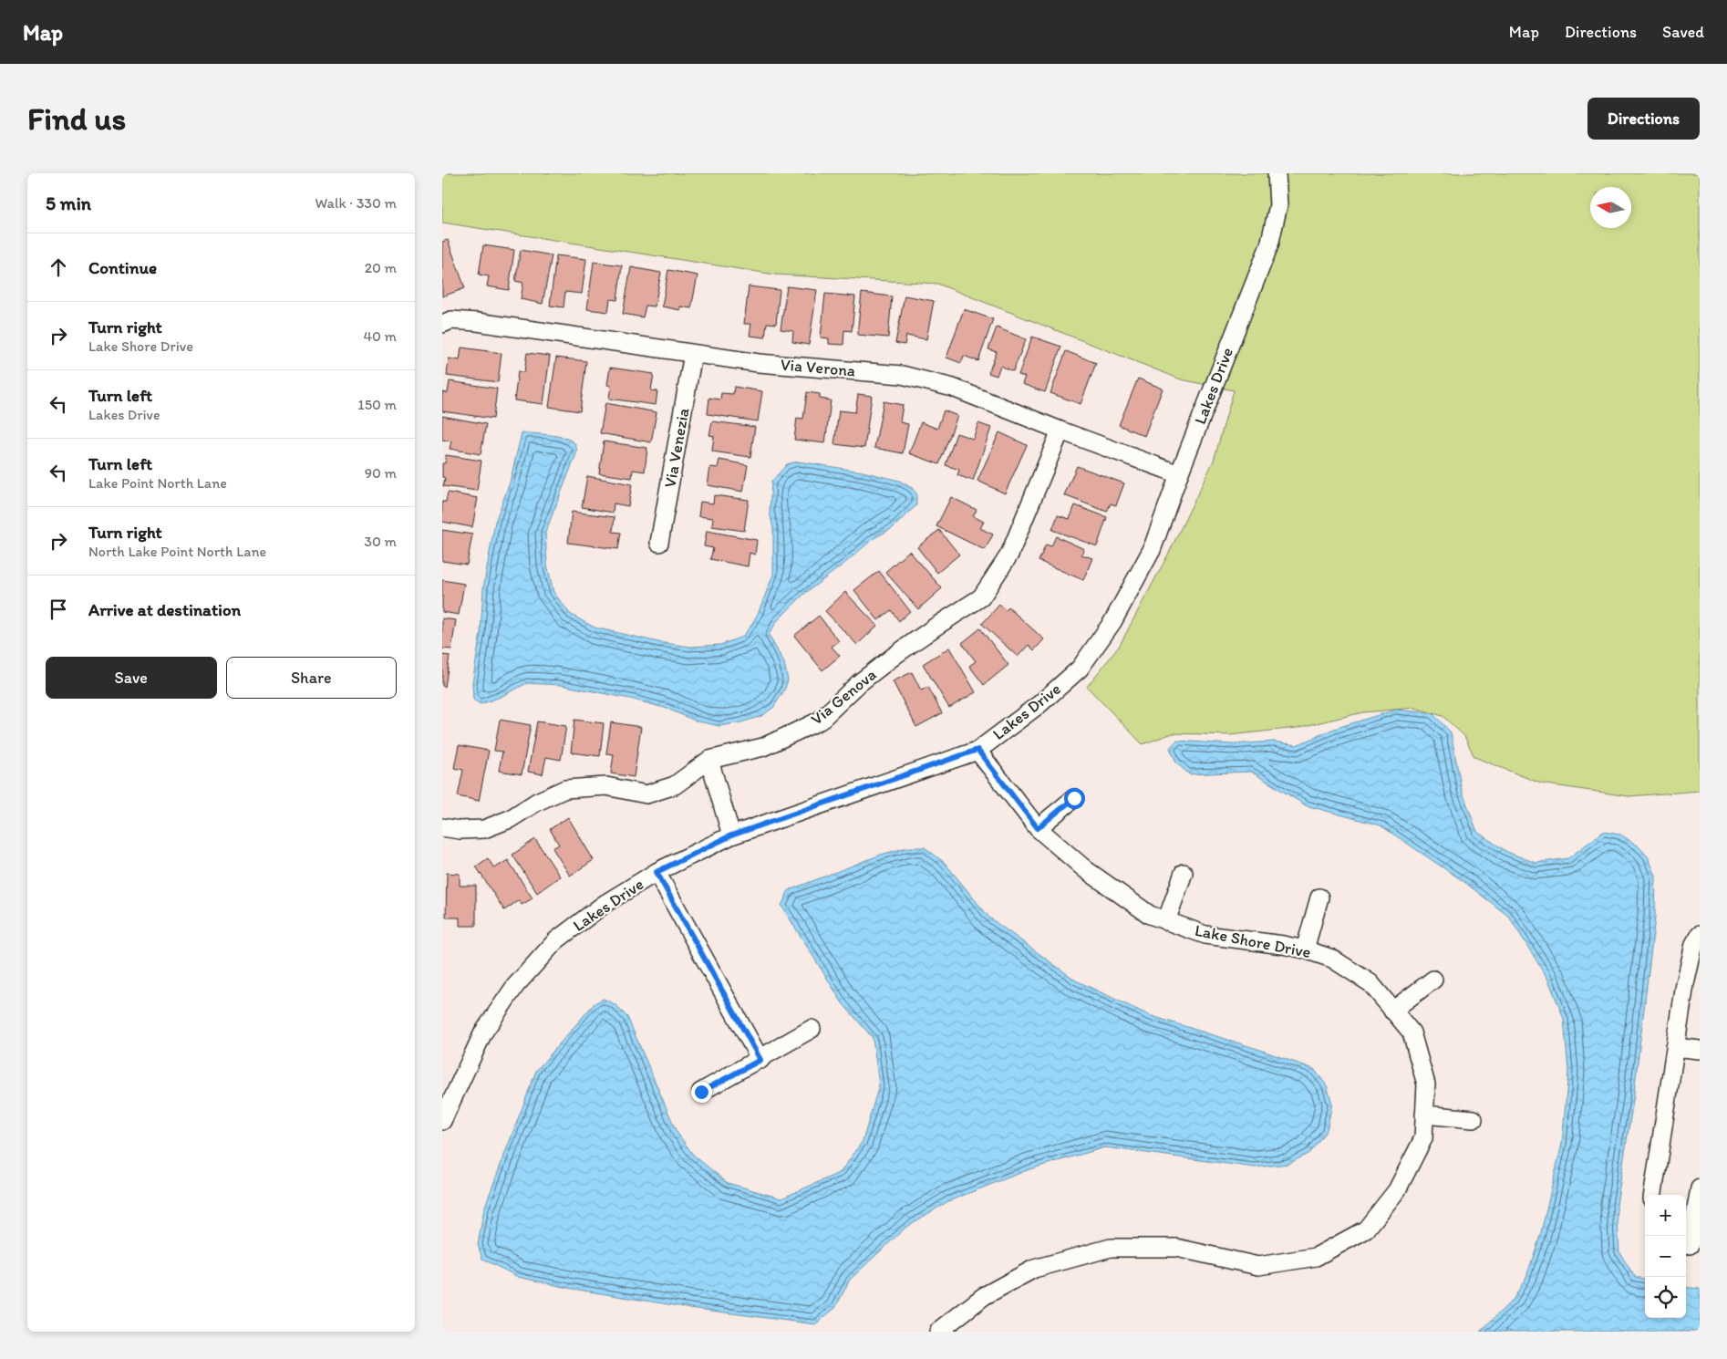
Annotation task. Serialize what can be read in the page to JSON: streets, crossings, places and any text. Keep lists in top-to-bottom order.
{
  "streets": {
    "street": [
      "Via Verona",
      "Lakes Drive",
      "Via Venezia",
      "Via Genova",
      "Lake Shore Drive"
    ]
  },
  "crossings": [
    ["Via Verona", "Lakes Drive"],
    ["Via Verona", "Via Venezia"],
    ["Via Verona", "Via Genova"],
    ["Lakes Drive", "Lake Shore Drive"]
  ],
  "north": "left",
  "page": {
    "header": "Map",
    "nav": ["Map", "Directions", "Saved"],
    "buttons": [
      "Directions",
      ["Save", "Share"]
    ],
    "title": "Find us",
    "heading": ["5 min", "Walk · 330 m"],
    "list": [
      ["Continue", "20 m"],
      ["Turn right", "Lake Shore Drive", "40 m"],
      ["Turn left", "Lakes Drive", "150 m"],
      ["Turn left", "Lake Point North Lane", "90 m"],
      ["Turn right", "North Lake Point North Lane", "30 m"],
      "Arrive at destination"
    ],
    "map_buttons": ["+", "−"]
  }
}
